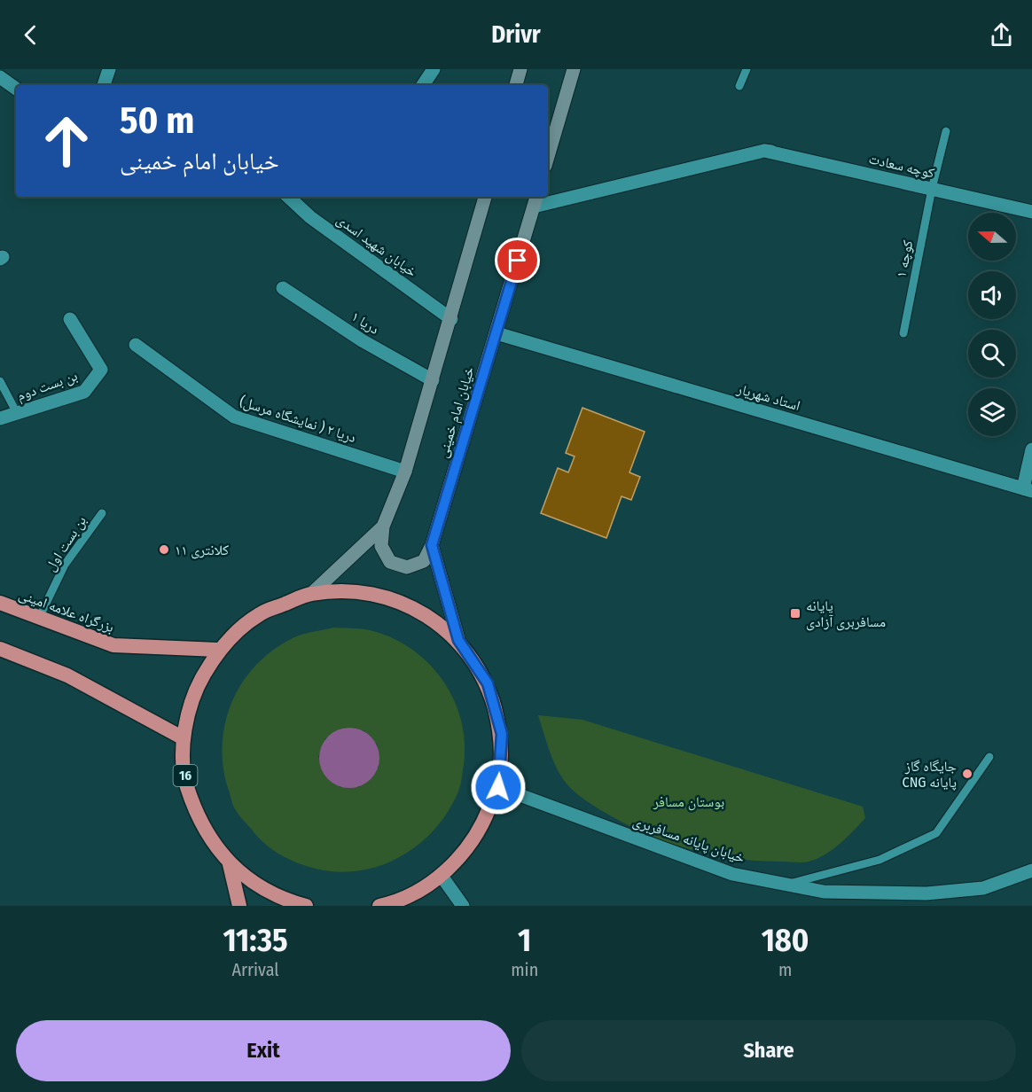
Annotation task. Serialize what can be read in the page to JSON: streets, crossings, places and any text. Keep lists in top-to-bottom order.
{
  "streets": {
    "highway": ["بزرگراه علامه امینی", "16"],
    "main road": ["خیابان امام خمینی"],
    "street": [
      "کوچه سعادت",
      "خیابان شهید اسدی",
      "دریا ۱",
      "بن بست دوم",
      "استاد شهریار",
      "دریا ۲ ( نمایشگاه مرسل)",
      "خیابان پایانه مسافربری"
    ],
    "lane": ["کوچه ۱", "بن بست اول"]
  },
  "crossings": [
    ["کوچه سعادت", "کوچه ۱"],
    ["کوچه سعادت", "خیابان امام خمینی"],
    ["استاد شهریار", "خیابان امام خمینی"],
    ["بن بست اول", "بزرگراه علامه امینی"],
    ["بزرگراه علامه امینی", "16"],
    ["16", "خیابان پایانه مسافربری"]
  ],
  "parks": ["بوستان مسافر"],
  "places": {
    "other": ["کلانتری ۱۱", "جایگاه گاز CNG پایانه"],
    "transit": ["پایانه مسافربری آزادی"]
  },
  "north": "left",
  "page": {
    "header": "Drivr",
    "turn": ["50 m", "خیابان امام خمینی"],
    "eta": [
      "11:35",
      "Arrival",
      "1",
      "min",
      "180",
      "m"
    ],
    "buttons": ["Exit", "Share"]
  }
}
